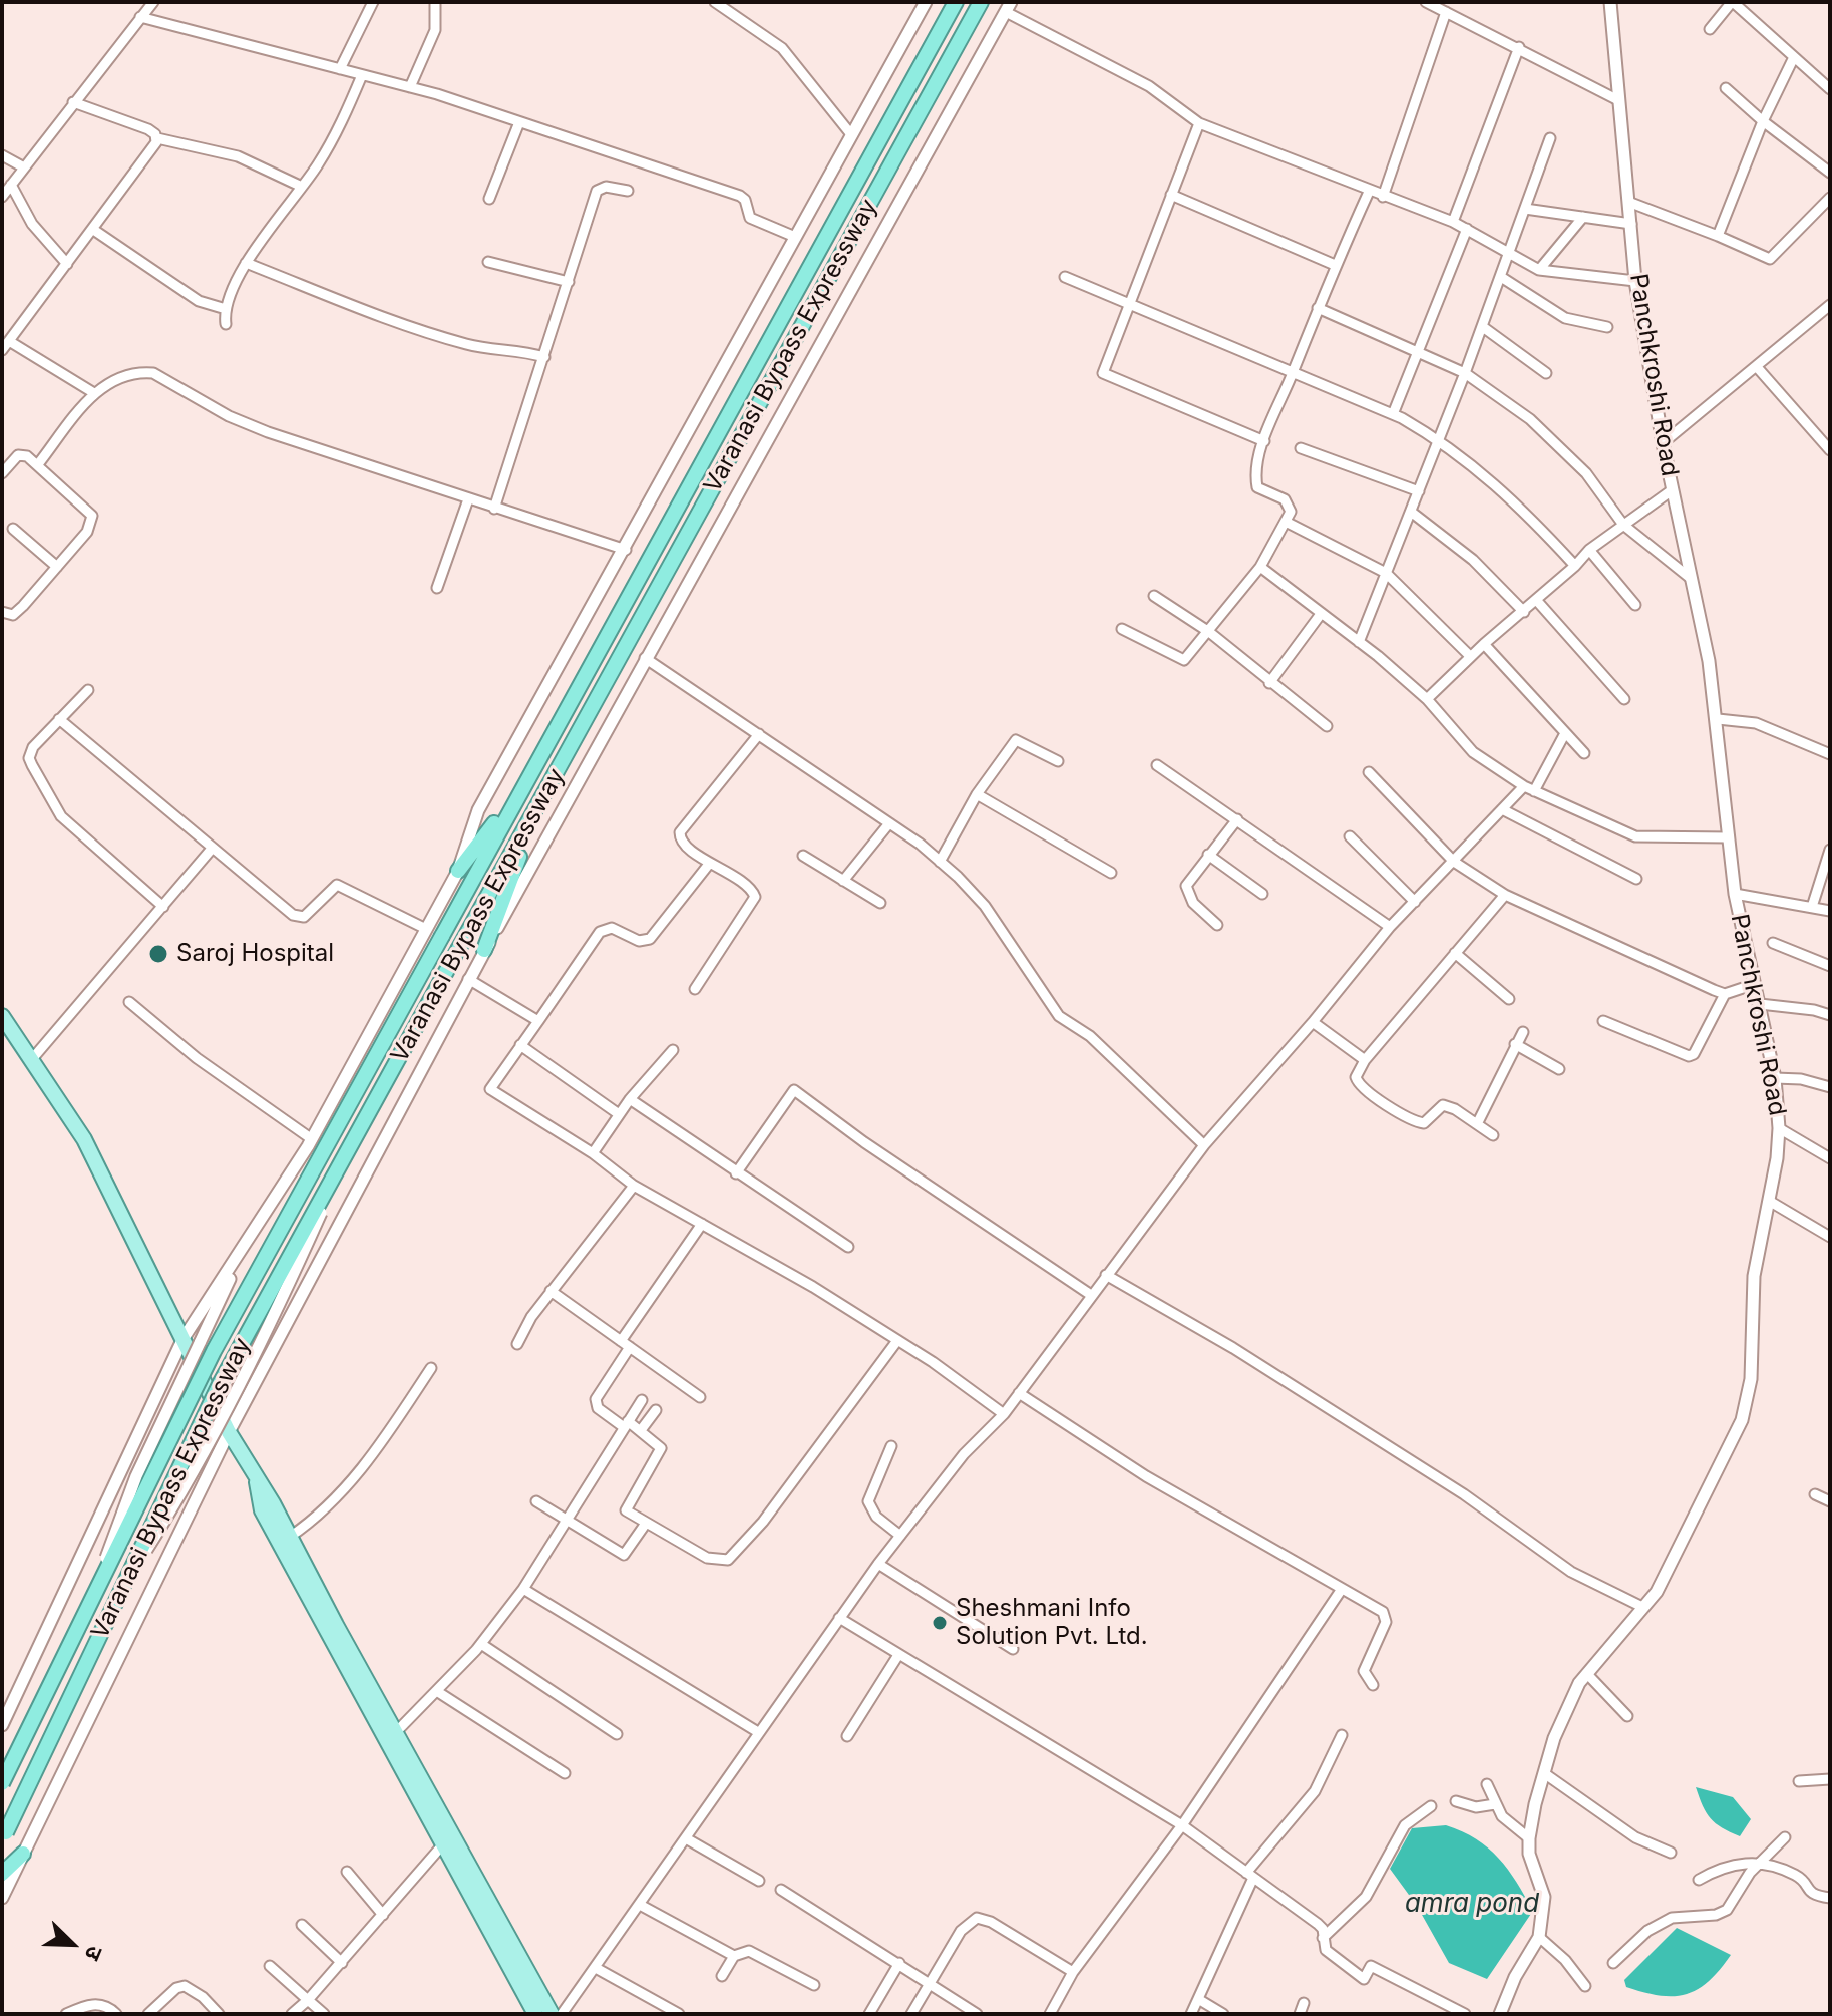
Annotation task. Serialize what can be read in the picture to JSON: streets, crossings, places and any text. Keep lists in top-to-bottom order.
{
  "streets": {
    "highway": ["Varanasi Bypass Expressway"],
    "street": ["Panchkroshi Road"]
  },
  "water": ["amra pond"],
  "places": ["Saroj Hospital", "Sheshmani Info Solution Pvt. Ltd."],
  "north": "bottom right"
}
